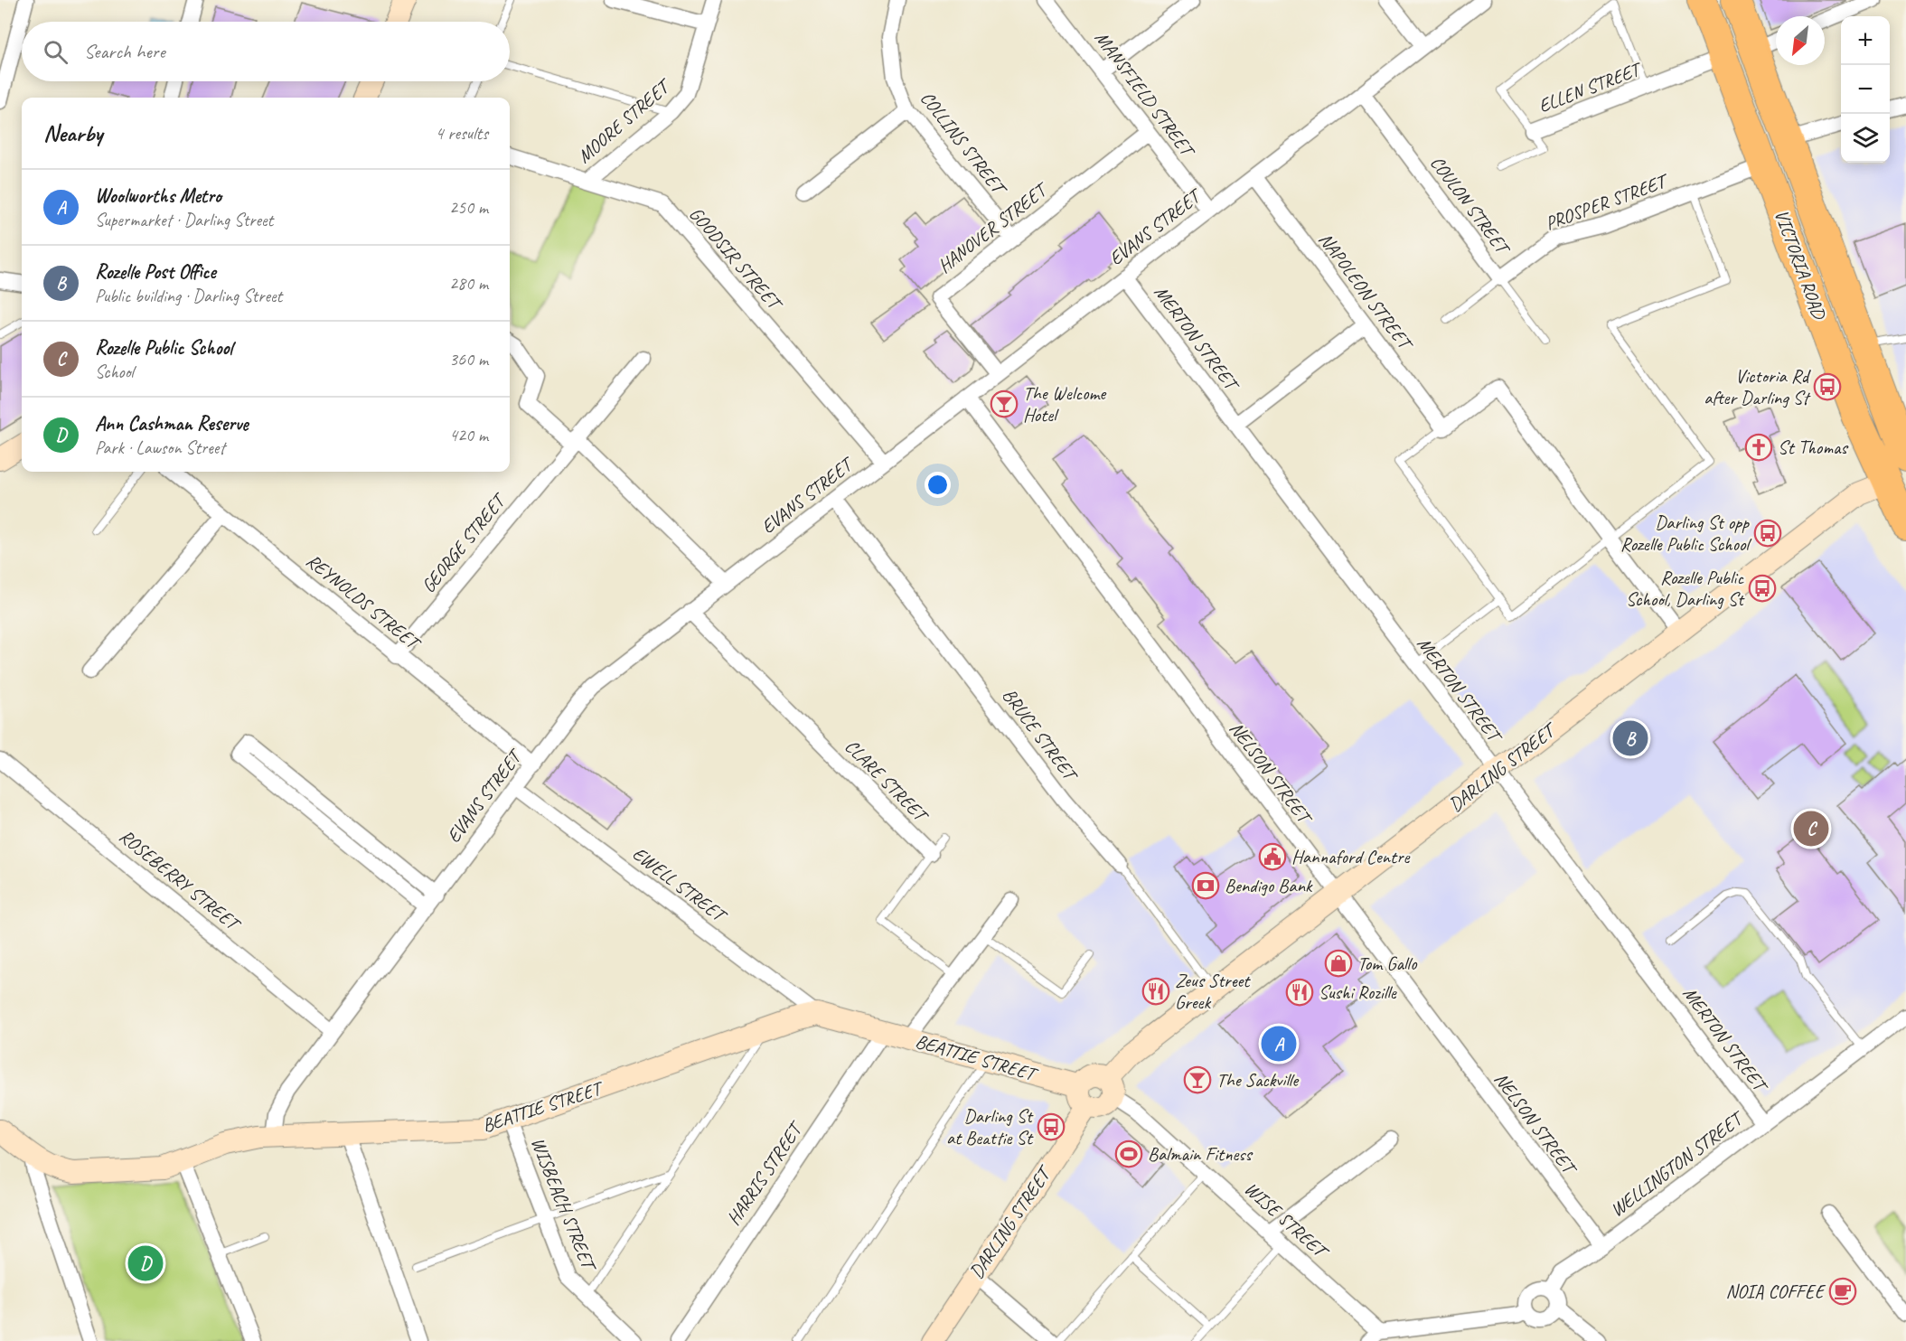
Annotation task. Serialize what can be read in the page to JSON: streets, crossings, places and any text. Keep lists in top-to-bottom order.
{
  "streets": {
    "highway": ["VICTORIA ROAD"],
    "street": [
      "ELLEN STREET",
      "MANSFIELD STREET",
      "MOORE STREET",
      "COLLINS STREET",
      "PROSPER STREET",
      "COULON STREET",
      "EVANS STREET",
      "HANOVER STREET",
      "GOODSIR STREET",
      "NAPOLEON STREET",
      "MERTON STREET",
      "GEORGE STREET",
      "REYNOLDS STREET",
      "BRUCE STREET",
      "DARLING STREET",
      "NELSON STREET",
      "CLARE STREET",
      "ROSEBERRY STREET",
      "EWELL STREET",
      "BEATTIE STREET",
      "WELLINGTON STREET",
      "HARRIS STREET",
      "WISBEACH STREET",
      "WISE STREET"
    ]
  },
  "crossings": [
    ["ELLEN STREET", "VICTORIA ROAD"],
    ["MANSFIELD STREET", "EVANS STREET"],
    ["MANSFIELD STREET", "HANOVER STREET"],
    ["MOORE STREET", "GOODSIR STREET"],
    ["COLLINS STREET", "HANOVER STREET"],
    ["PROSPER STREET", "COULON STREET"],
    ["PROSPER STREET", "VICTORIA ROAD"],
    ["COULON STREET", "EVANS STREET"],
    ["EVANS STREET", "HANOVER STREET"],
    ["EVANS STREET", "GOODSIR STREET"],
    ["EVANS STREET", "NAPOLEON STREET"],
    ["EVANS STREET", "MERTON STREET"],
    ["EVANS STREET", "REYNOLDS STREET"],
    ["EVANS STREET", "BRUCE STREET"],
    ["EVANS STREET", "NELSON STREET"],
    ["EVANS STREET", "CLARE STREET"],
    ["EVANS STREET", "ROSEBERRY STREET"],
    ["EVANS STREET", "EWELL STREET"],
    ["EVANS STREET", "BEATTIE STREET"],
    ["VICTORIA ROAD", "DARLING STREET"],
    ["MERTON STREET", "DARLING STREET"],
    ["MERTON STREET", "WELLINGTON STREET"],
    ["GEORGE STREET", "REYNOLDS STREET"],
    ["BRUCE STREET", "DARLING STREET"],
    ["DARLING STREET", "NELSON STREET"],
    ["DARLING STREET", "BEATTIE STREET"],
    ["DARLING STREET", "WISE STREET"],
    ["NELSON STREET", "WELLINGTON STREET"],
    ["EWELL STREET", "BEATTIE STREET"],
    ["BEATTIE STREET", "HARRIS STREET"],
    ["BEATTIE STREET", "WISBEACH STREET"],
    ["BEATTIE STREET", "WISE STREET"]
  ],
  "places": {
    "bus stop": [
      "Victoria Rd after Darling St",
      "Darling St opp Rozelle Public School",
      "Rozelle Public School, Darling St",
      "Darling St at Beattie St"
    ],
    "bar": ["The Welcome Hotel", "The Sackville"],
    "church": ["St Thomas"],
    "public building": ["Hannaford Centre"],
    "bank": ["Bendigo Bank"],
    "shop": ["Tom Gallo"],
    "restaurant": ["Zeus Street Greek", "Sushi Rozille"],
    "sports": ["Balmain Fitness"],
    "cafe": ["NOIA COFFEE"]
  },
  "north": "bottom left",
  "page": {
    "map_buttons": ["+", "−"],
    "search": "Search here",
    "heading": ["Nearby", "4 results"],
    "list": [
      {
        "mark": "A",
        "name": "Woolworths Metro",
        "note": "Supermarket · Darling Street",
        "value": "250 m"
      },
      {
        "mark": "B",
        "name": "Rozelle Post Office",
        "note": "Public building · Darling Street",
        "value": "280 m"
      },
      {
        "mark": "C",
        "name": "Rozelle Public School",
        "note": "School",
        "value": "360 m"
      },
      {
        "mark": "D",
        "name": "Ann Cashman Reserve",
        "note": "Park · Lawson Street",
        "value": "420 m"
      }
    ],
    "pins": [
      "B",
      "C",
      "A",
      "D"
    ]
  }
}
